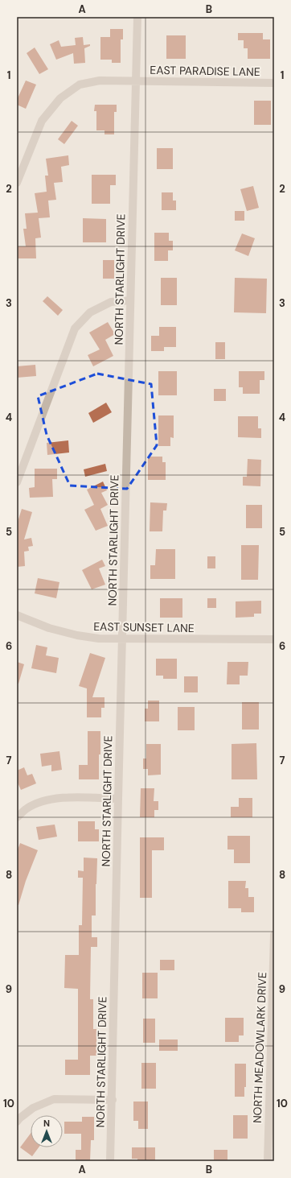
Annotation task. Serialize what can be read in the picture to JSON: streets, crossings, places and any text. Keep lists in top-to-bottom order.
{
  "streets": {
    "street": [
      "EAST PARADISE LANE",
      "NORTH STARLIGHT DRIVE",
      "EAST SUNSET LANE",
      "NORTH MEADOWLARK DRIVE"
    ]
  },
  "crossings": [
    ["EAST PARADISE LANE", "NORTH STARLIGHT DRIVE"],
    ["NORTH STARLIGHT DRIVE", "EAST SUNSET LANE"]
  ],
  "north": "top",
  "grid": {
    "columns": ["A", "B"],
    "rows": [
      "1",
      "2",
      "3",
      "4",
      "5",
      "6",
      "7",
      "8",
      "9",
      "10"
    ]
  }
}
